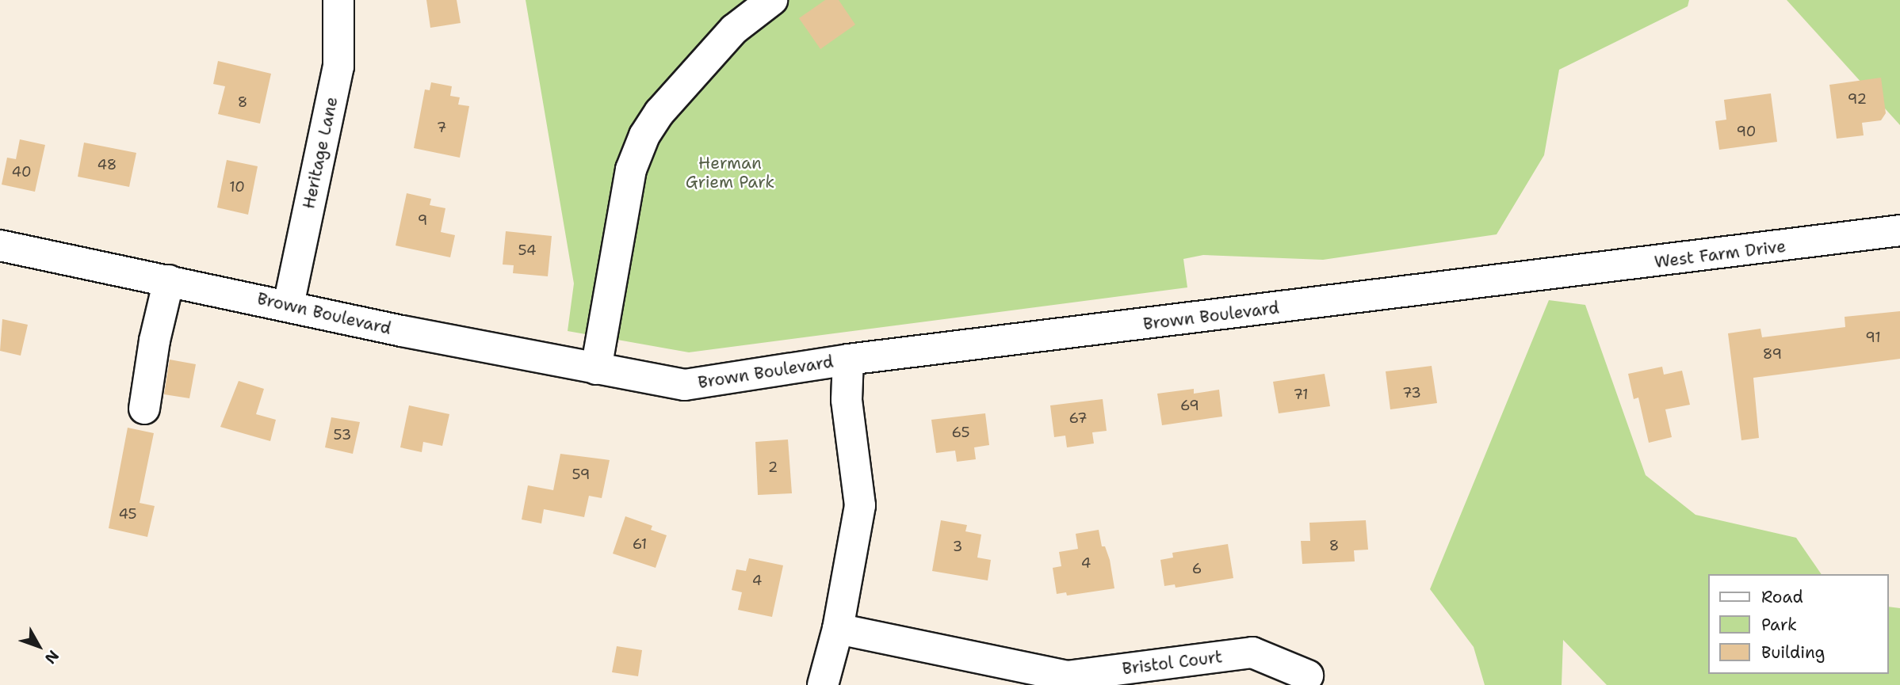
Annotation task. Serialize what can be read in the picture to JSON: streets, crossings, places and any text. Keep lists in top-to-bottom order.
{
  "streets": {
    "street": [
      "Heritage Lane",
      "West Farm Drive",
      "Brown Boulevard",
      "Bristol Court"
    ]
  },
  "crossings": [
    ["Heritage Lane", "Brown Boulevard"],
    ["West Farm Drive", "Brown Boulevard"]
  ],
  "parks": ["Herman Griem Park"],
  "house_numbers": [
    "92",
    "8",
    "7",
    "90",
    "48",
    "40",
    "10",
    "9",
    "54",
    "91",
    "89",
    "73",
    "71",
    "69",
    "67",
    "65",
    "53",
    "2",
    "59",
    "45",
    "61",
    "8",
    "3",
    "4",
    "6",
    "4"
  ],
  "legend": ["Road", "Park", "Building"],
  "north": "bottom right"
}
